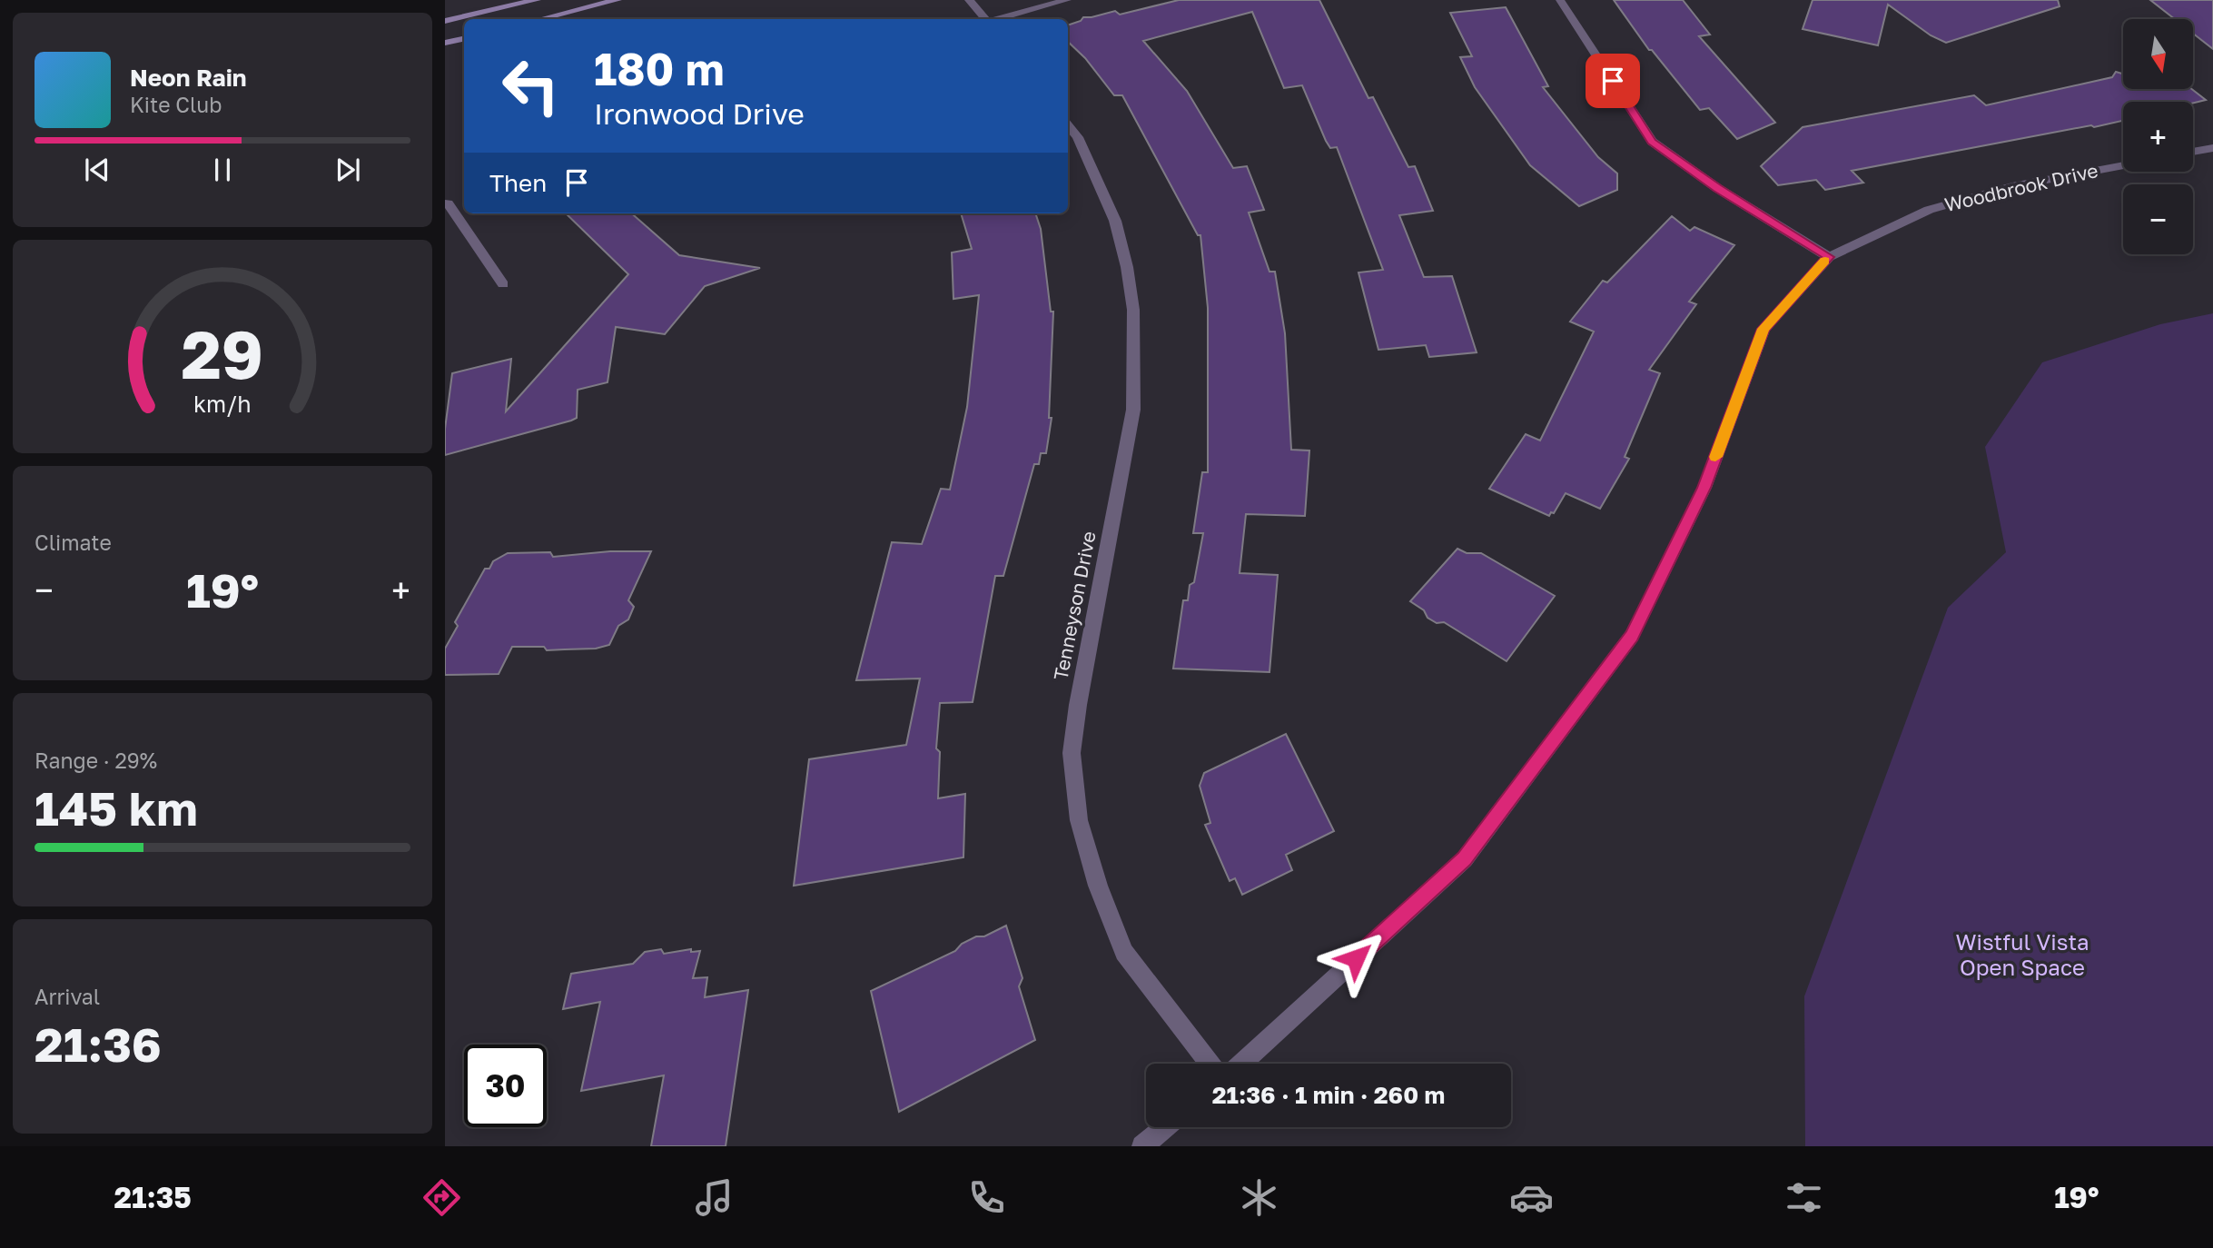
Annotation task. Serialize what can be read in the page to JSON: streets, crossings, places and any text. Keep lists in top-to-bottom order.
{
  "streets": {
    "street": ["Woodbrook Drive", "Tenneyson Drive"]
  },
  "parks": ["Wistful Vista Open Space"],
  "north": "bottom",
  "page": {
    "map_buttons": ["+", "−"],
    "turn": ["180 m", "Ironwood Drive"],
    "song": ["Neon Rain", "Kite Club"],
    "then": "Then",
    "tile": [
      "Climate",
      ["Range · 29%", "145 km"],
      ["Arrival", "21:36"]
    ],
    "heat": ["−", "19°", "+"],
    "limit": "30",
    "trip": "21:36 · 1 min · 260 m",
    "tabs": ["21:35", "19°"],
    "gauge": ["29", "km/h"]
  }
}
